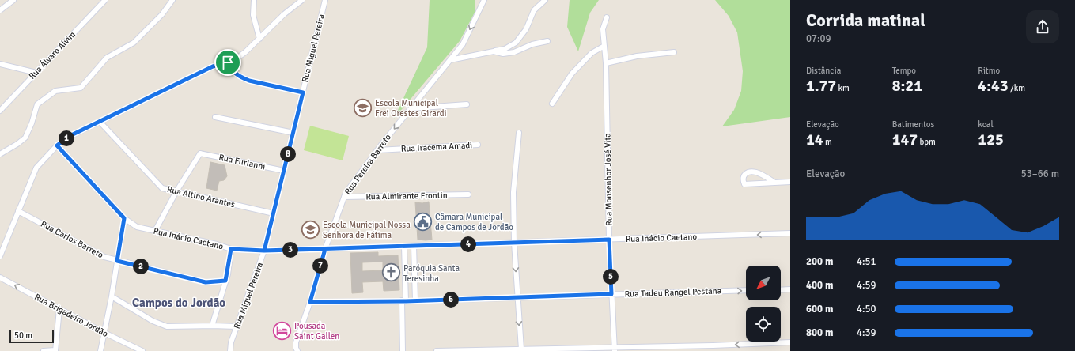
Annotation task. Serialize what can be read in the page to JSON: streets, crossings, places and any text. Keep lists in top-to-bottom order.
{
  "streets": {
    "street": [
      "Rua Miguel Pereira",
      "Rua Álvaro Alvim",
      "Rua Iracema Amadi",
      "Rua Furlanni",
      "Rua Pereira Barreto",
      "Rua Monsenhor José Vita",
      "Rua Almirante Frontin",
      "Rua Altino Arantes",
      "Rua Inácio Caetano",
      "Rua Carlos Barreto",
      "Rua Tadeu Rangel Pestana",
      "Rua Brigadeiro Jordão"
    ]
  },
  "crossings": [
    ["Rua Miguel Pereira", "Rua Furlanni"],
    ["Rua Miguel Pereira", "Rua Altino Arantes"],
    ["Rua Miguel Pereira", "Rua Inácio Caetano"],
    ["Rua Iracema Amadi", "Rua Pereira Barreto"],
    ["Rua Furlanni", "Rua Altino Arantes"],
    ["Rua Pereira Barreto", "Rua Almirante Frontin"],
    ["Rua Pereira Barreto", "Rua Inácio Caetano"],
    ["Rua Pereira Barreto", "Rua Tadeu Rangel Pestana"],
    ["Rua Monsenhor José Vita", "Rua Inácio Caetano"],
    ["Rua Monsenhor José Vita", "Rua Tadeu Rangel Pestana"]
  ],
  "one_way": ["Rua Brigadeiro Jordão"],
  "districts": ["Campos do Jordão"],
  "places": {
    "school or university": ["Escola Municipal Frei Orestes Girardi", "Escola Municipal Nossa Senhora de Fátima"],
    "public building": ["Câmara Municipal de Campos de Jordão"],
    "church": ["Paróquia Santa Teresinha"],
    "hotel": ["Pousada Saint Gallen"]
  },
  "scale_bar": "50 m",
  "north": "bottom left",
  "page": {
    "heading": ["Corrida matinal", "07:09"],
    "stats": [
      ["Distância", "1.77 km"],
      ["Tempo", "8:21"],
      ["Ritmo", "4:43 /km"],
      ["Elevação", "14 m"],
      ["Batimentos", "147 bpm"],
      ["kcal", "125"]
    ],
    "pins": [
      "1",
      "8",
      "4",
      "3",
      "7",
      "2",
      "5",
      "6"
    ],
    "chart": ["Elevação", "53–66 m"],
    "list": [
      {
        "name": "200 m",
        "note": "4:51"
      },
      {
        "name": "400 m",
        "note": "4:59"
      },
      {
        "name": "600 m",
        "note": "4:50"
      },
      {
        "name": "800 m",
        "note": "4:39"
      }
    ],
    "scale": "50 m"
  }
}
